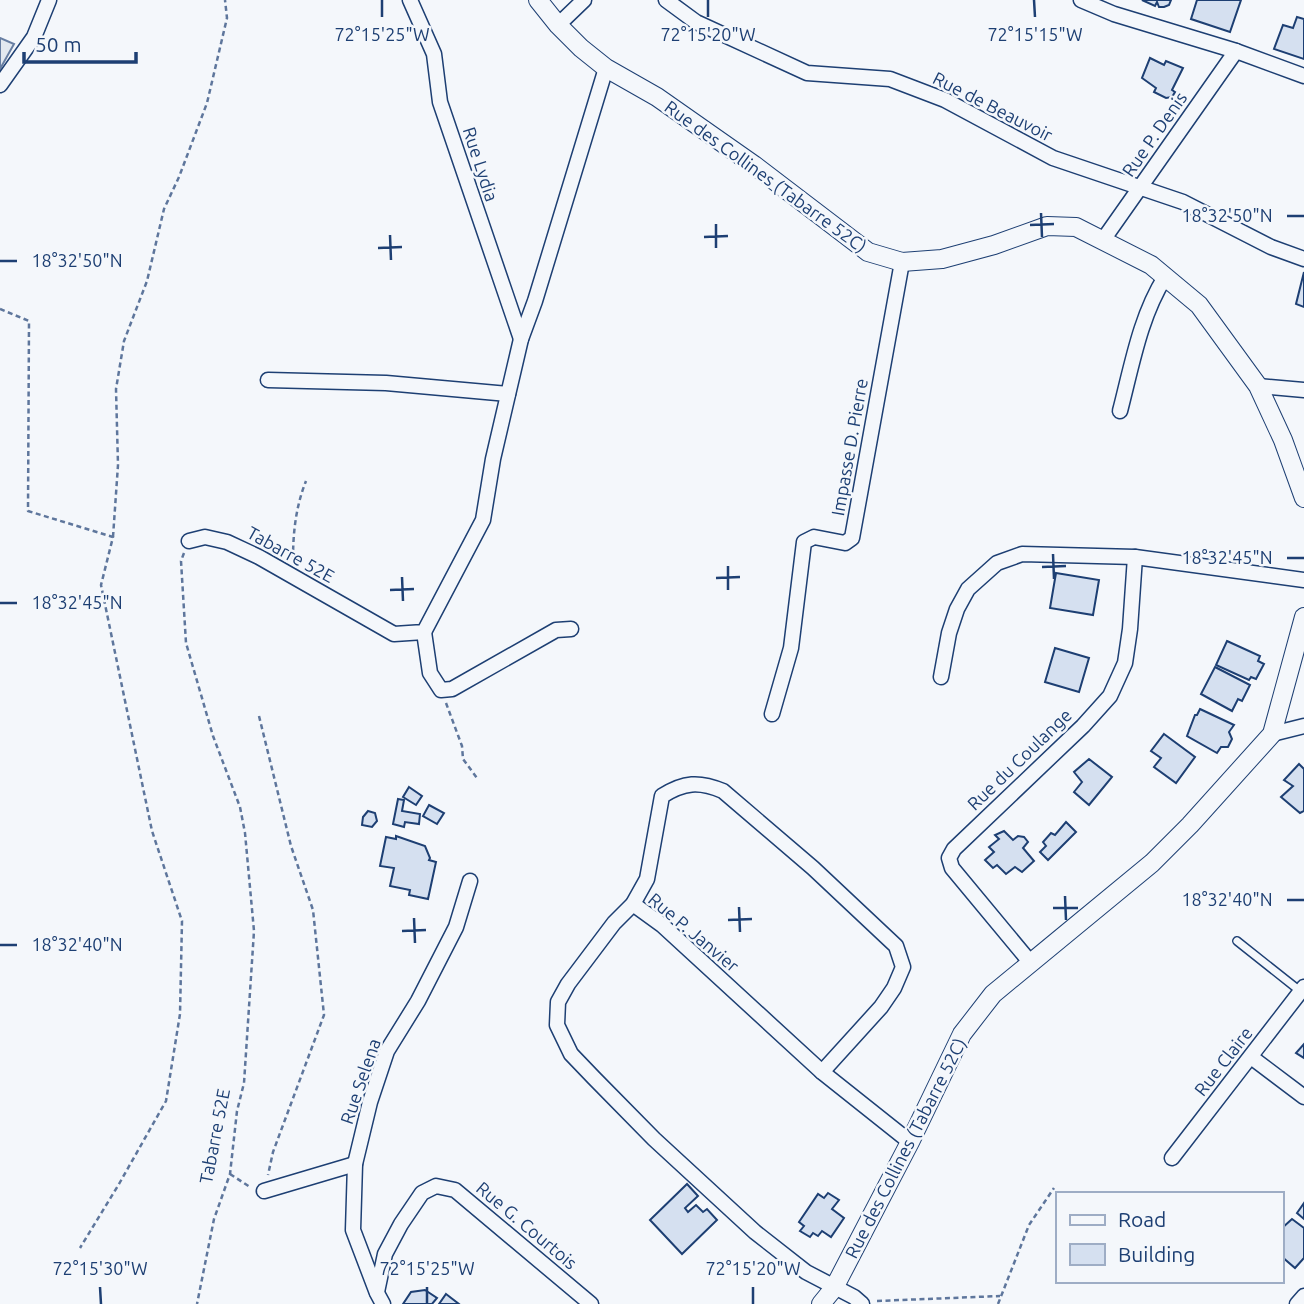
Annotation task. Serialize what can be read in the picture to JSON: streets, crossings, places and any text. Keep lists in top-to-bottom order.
{
  "streets": {
    "street": [
      "Rue de Beauvoir",
      "Rue P. Denis",
      "Rue Lydia",
      "Rue des Collines (Tabarre 52C)",
      "Impasse D. Pierre",
      "Tabarre 52E",
      "Rue du Coulange",
      "Rue P. Janvier",
      "Rue Claire",
      "Rue Selena",
      "Rue G. Courtois"
    ]
  },
  "crossings": [
    ["Rue de Beauvoir", "Rue P. Denis"],
    ["Rue P. Denis", "Rue des Collines (Tabarre 52C)"],
    ["Rue des Collines (Tabarre 52C)", "Impasse D. Pierre"],
    ["Rue des Collines (Tabarre 52C)", "Rue du Coulange"],
    ["Rue des Collines (Tabarre 52C)", "Rue P. Janvier"],
    ["Rue Selena", "Rue G. Courtois"]
  ],
  "legend": ["Road", "Building"],
  "scale_bar": "50 m",
  "coordinates": [
    "72°15'25\"W",
    "72°15'20\"W",
    "72°15'15\"W",
    "18°32'50\"N",
    "18°32'45\"N",
    "18°32'40\"N",
    "72°15'30\"W"
  ]
}
